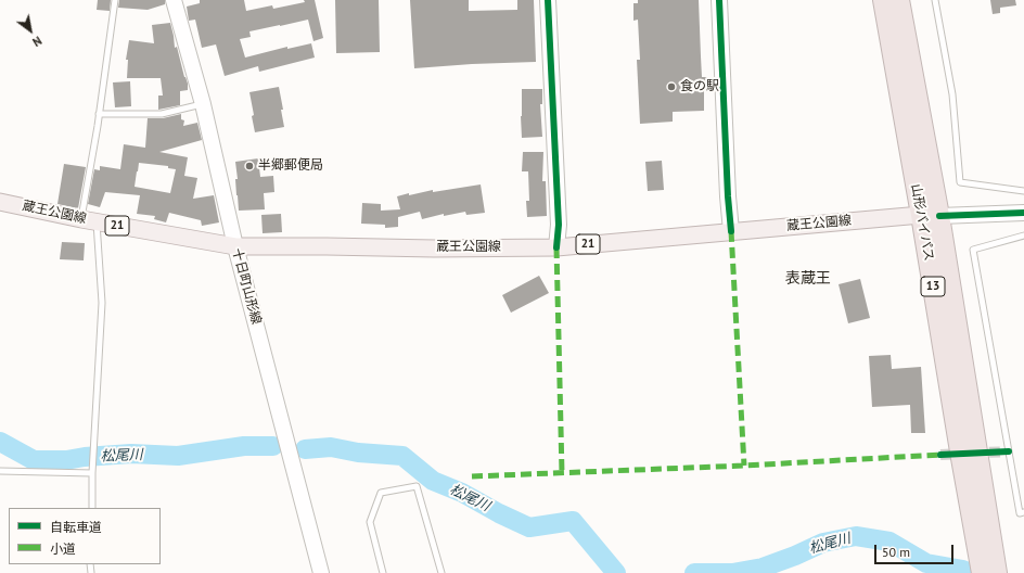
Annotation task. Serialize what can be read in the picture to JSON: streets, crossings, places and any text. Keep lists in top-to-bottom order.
{
  "streets": {
    "highway": ["山形バイパス", "13"],
    "main road": ["蔵王公園線", "21", "十日町山形線"]
  },
  "crossings": [
    ["蔵王公園線", "山形バイパス"],
    ["蔵王公園線", "十日町山形線"]
  ],
  "districts": ["表蔵王"],
  "water": ["松尾川"],
  "places": ["食の駅", "半郷郵便局"],
  "legend": ["自転車道", "小道"],
  "scale_bar": "50 m",
  "north": "bottom right"
}
